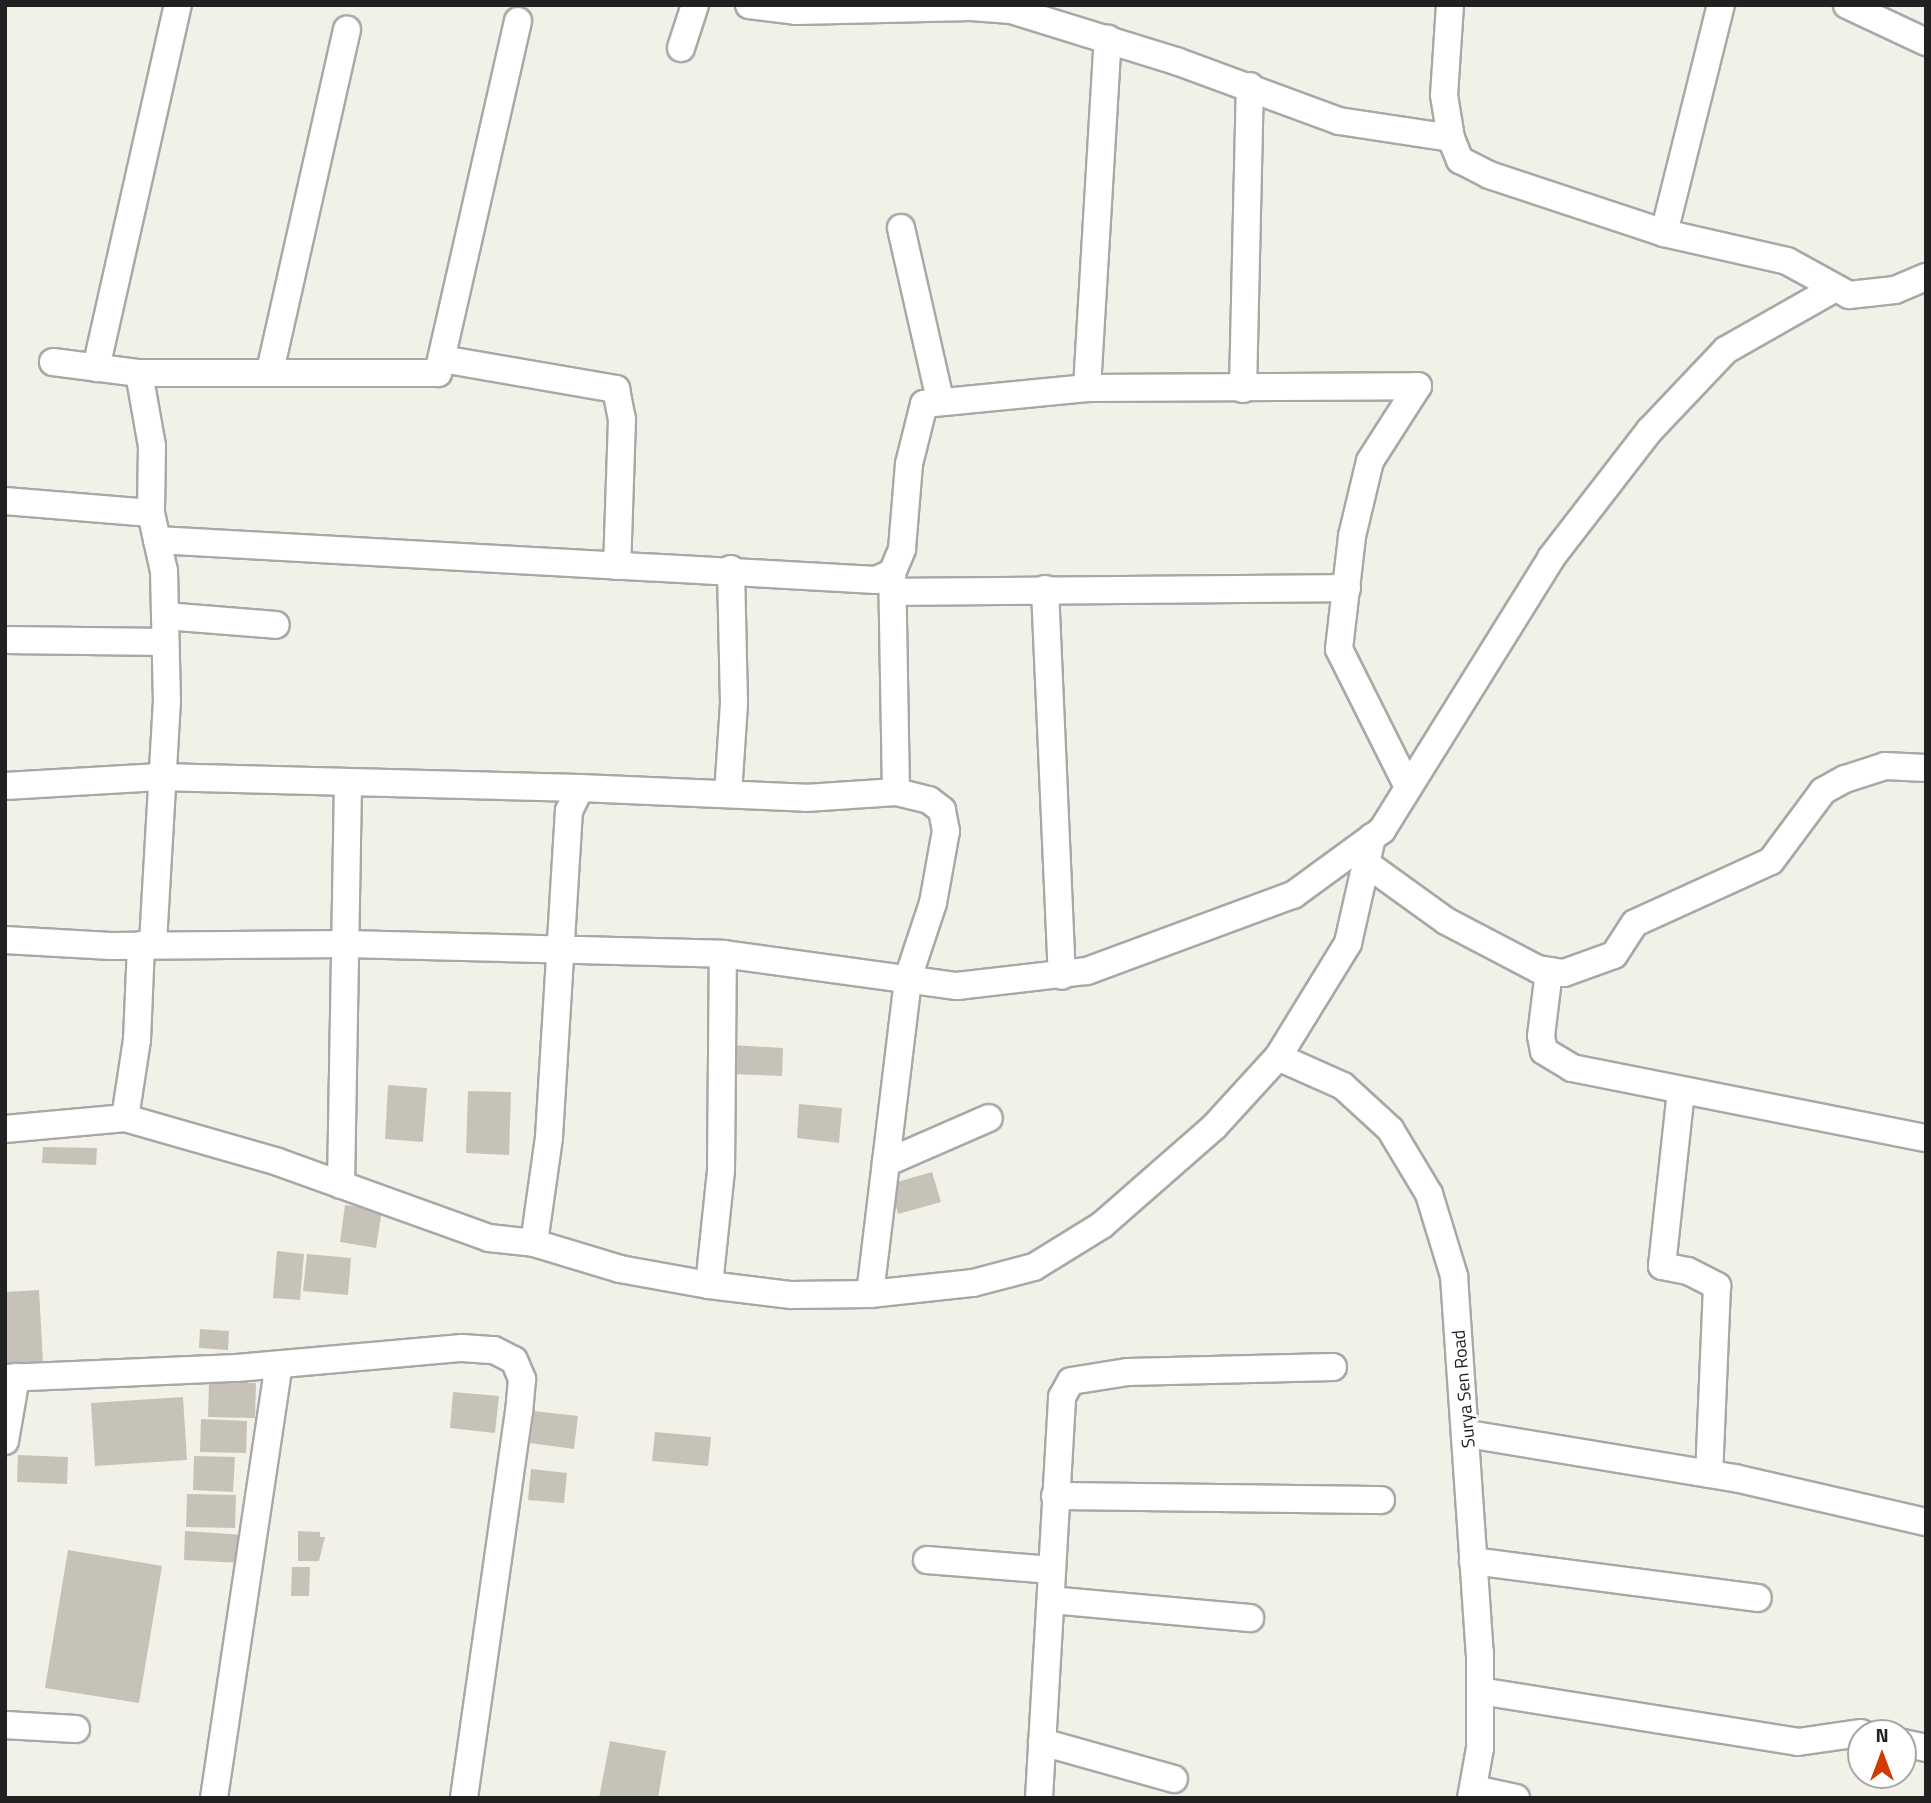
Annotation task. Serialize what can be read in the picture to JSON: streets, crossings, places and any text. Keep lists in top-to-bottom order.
{
  "streets": {
    "street": ["Surya Sen Road"]
  },
  "north": "top"
}
